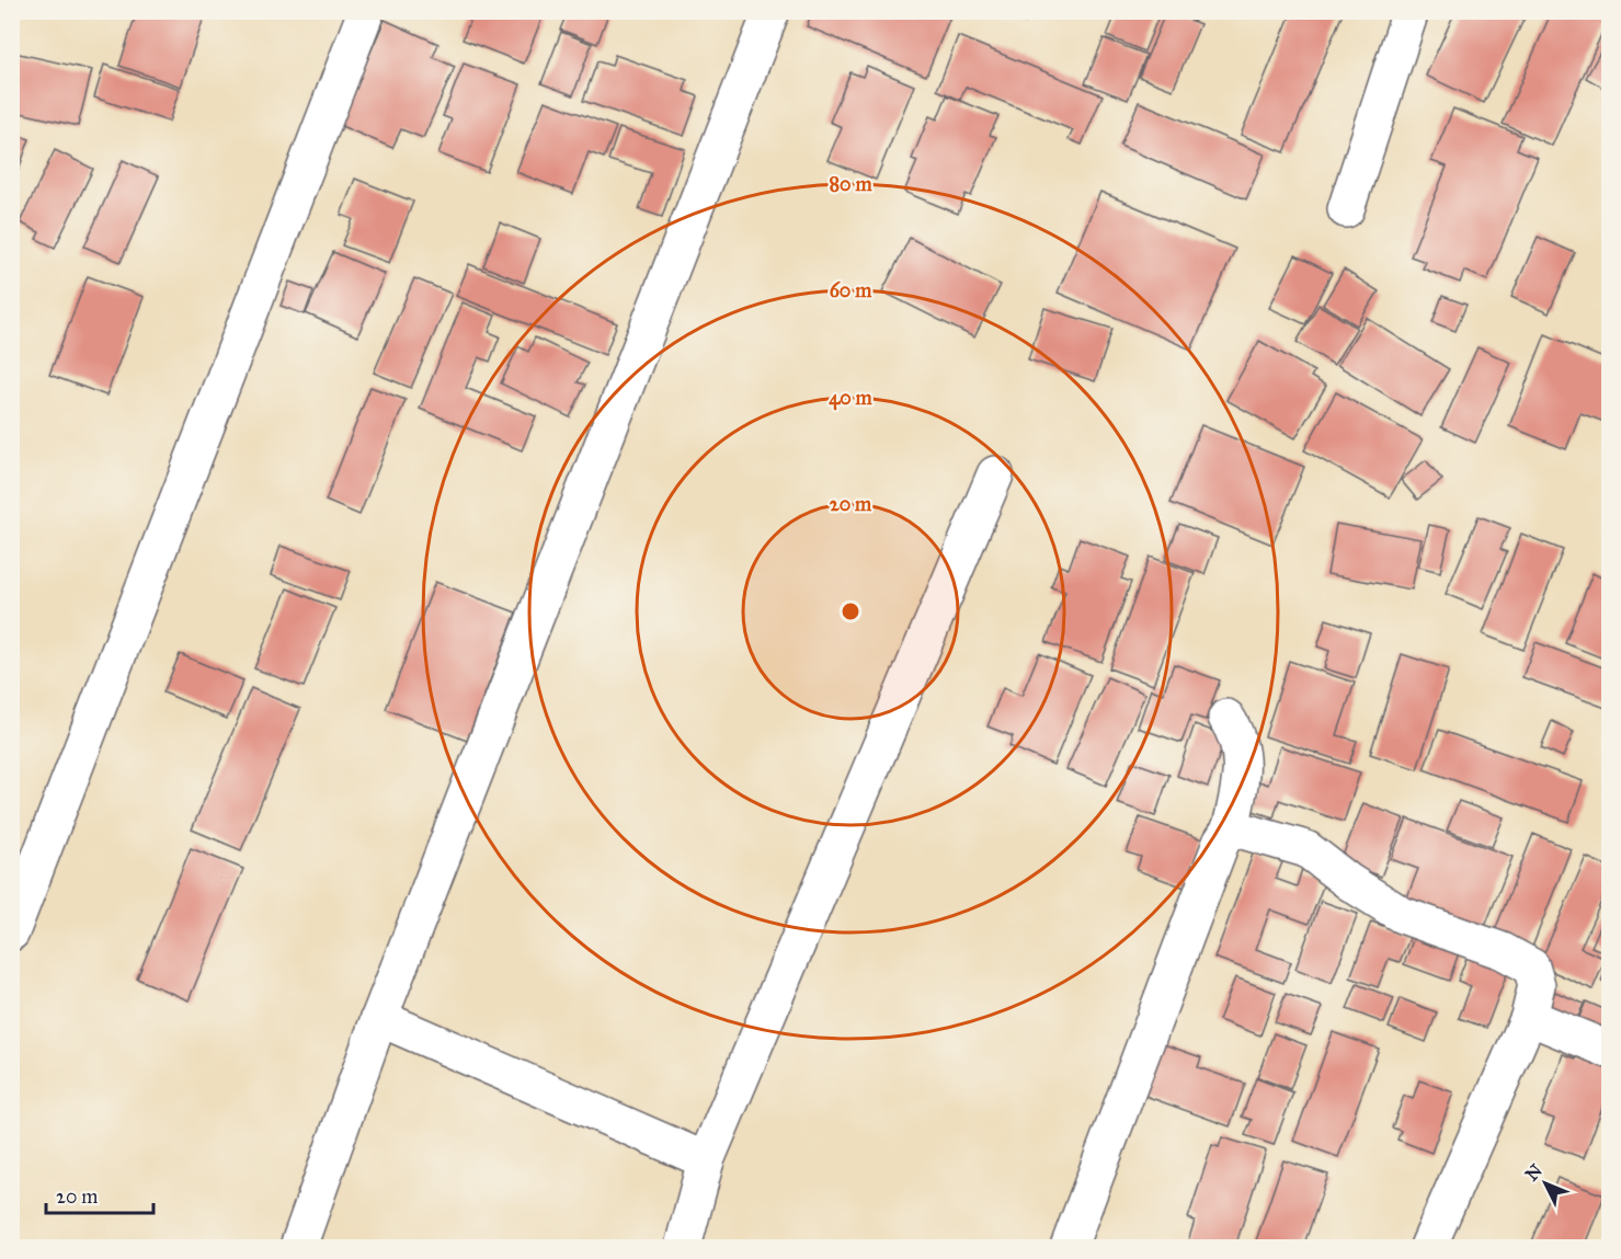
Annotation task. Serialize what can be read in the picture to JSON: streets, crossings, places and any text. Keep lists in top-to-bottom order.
{
  "scale_bar": "20 m",
  "north": "top left",
  "rings": [
    "80 m",
    "60 m",
    "40 m",
    "20 m"
  ]
}
